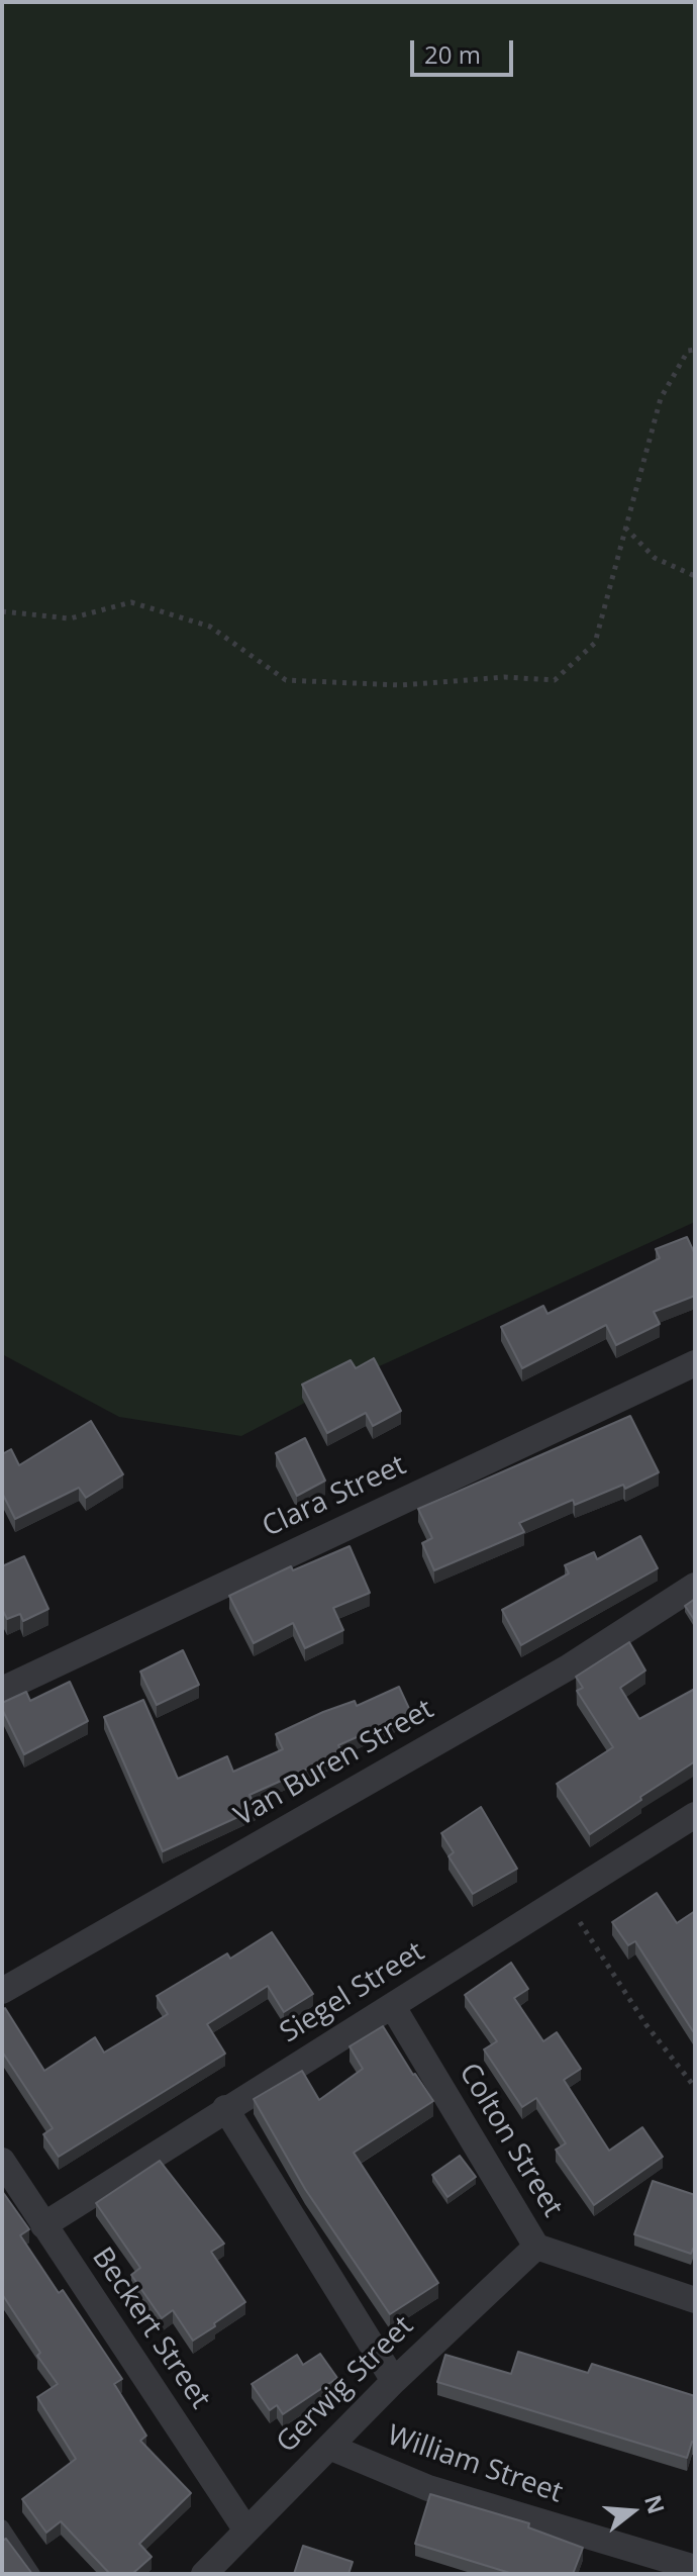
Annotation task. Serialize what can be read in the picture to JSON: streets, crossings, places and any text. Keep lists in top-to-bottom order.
{
  "streets": {
    "street": [
      "Clara Street",
      "Van Buren Street",
      "Siegel Street",
      "Colton Street",
      "Beckert Street",
      "Gerwig Street",
      "William Street"
    ]
  },
  "crossings": [
    ["Siegel Street", "Colton Street"],
    ["Siegel Street", "Beckert Street"],
    ["Siegel Street", "William Street"],
    ["Colton Street", "Gerwig Street"],
    ["Beckert Street", "Gerwig Street"],
    ["Gerwig Street", "William Street"]
  ],
  "scale_bar": "20 m",
  "north": "right"
}
